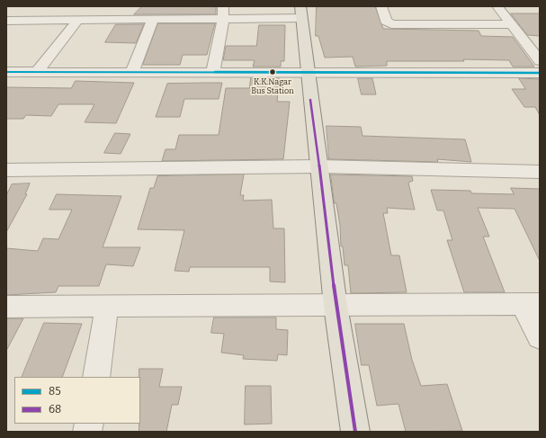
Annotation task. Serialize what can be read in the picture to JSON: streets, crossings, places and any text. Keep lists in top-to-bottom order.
{
  "places": ["K.K.Nagar Bus Station"],
  "lines": ["transit line 85", "transit line 68"],
  "legend": ["85", "68"]
}
